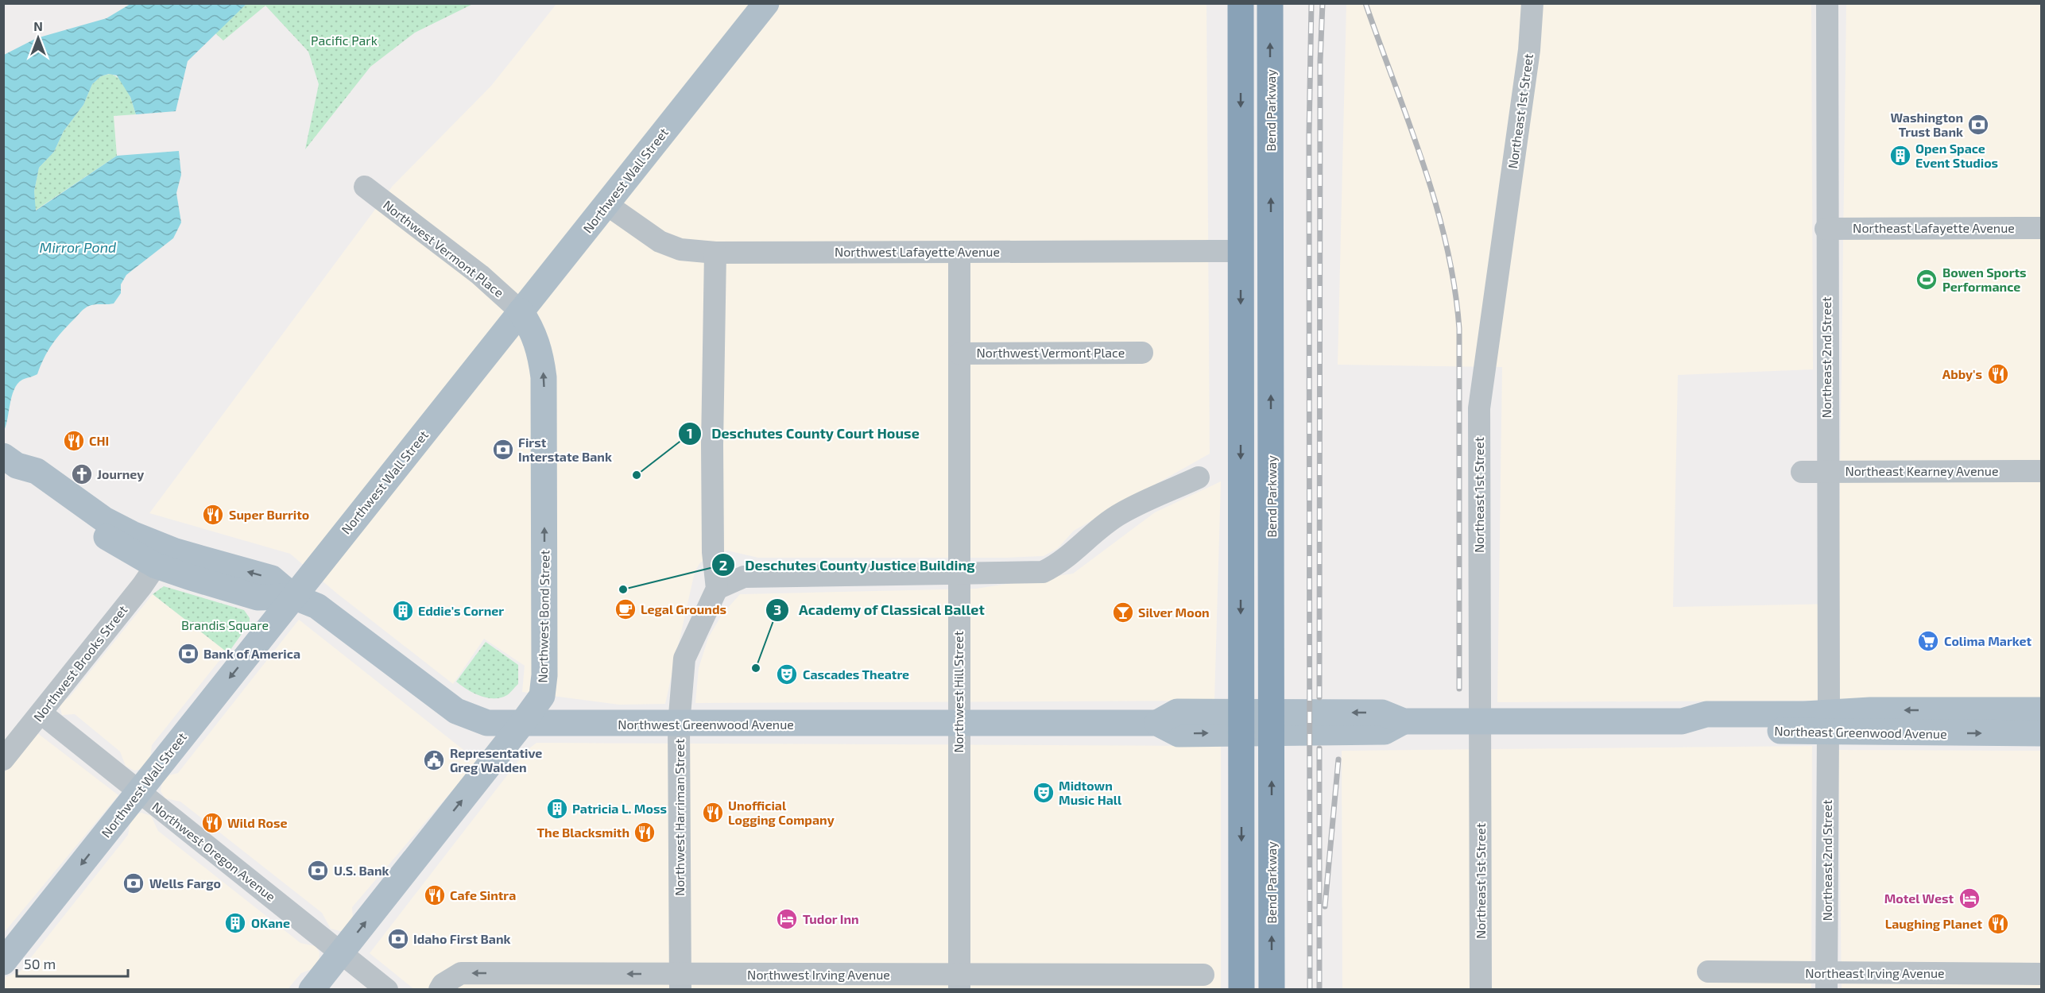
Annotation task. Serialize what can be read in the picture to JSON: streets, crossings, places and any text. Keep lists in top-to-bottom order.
{
  "streets": {
    "highway": ["Bend Parkway"],
    "main road": [
      "Northwest Wall Street",
      "Northwest Bond Street",
      "Northwest Greenwood Avenue",
      "Northeast Greenwood Avenue"
    ],
    "street": [
      "Northeast 1st Street",
      "Northeast Lafayette Avenue",
      "Northwest Vermont Place",
      "Northwest Lafayette Avenue",
      "Northeast 2nd Street",
      "Northeast Kearney Avenue",
      "Northwest Brooks Street",
      "Northwest Hill Street",
      "Northwest Harriman Street",
      "Northwest Oregon Avenue",
      "Northeast Irving Avenue",
      "Northwest Irving Avenue"
    ]
  },
  "crossings": [
    ["Northeast 1st Street", "Northeast Greenwood Avenue"],
    ["Northwest Wall Street", "Northwest Vermont Place"],
    ["Northwest Wall Street", "Northwest Lafayette Avenue"],
    ["Northwest Wall Street", "Northwest Bond Street"],
    ["Northwest Wall Street", "Northwest Greenwood Avenue"],
    ["Northwest Wall Street", "Northwest Oregon Avenue"],
    ["Northeast Lafayette Avenue", "Northeast 2nd Street"],
    ["Northwest Vermont Place", "Northwest Bond Street"],
    ["Northwest Vermont Place", "Northwest Hill Street"],
    ["Northwest Lafayette Avenue", "Northwest Hill Street"],
    ["Northeast 2nd Street", "Northeast Kearney Avenue"],
    ["Northeast 2nd Street", "Northeast Greenwood Avenue"],
    ["Northeast 2nd Street", "Northeast Irving Avenue"],
    ["Northwest Bond Street", "Northwest Greenwood Avenue"],
    ["Northwest Bond Street", "Northwest Oregon Avenue"],
    ["Northwest Brooks Street", "Northwest Oregon Avenue"],
    ["Northwest Hill Street", "Northwest Greenwood Avenue"],
    ["Northwest Hill Street", "Northwest Irving Avenue"],
    ["Northwest Greenwood Avenue", "Northeast Greenwood Avenue"],
    ["Northwest Greenwood Avenue", "Northwest Harriman Street"],
    ["Northwest Harriman Street", "Northwest Irving Avenue"]
  ],
  "one_way": ["Northwest Wall Street", "Northwest Bond Street"],
  "water": ["Mirror Pond"],
  "parks": ["Pacific Park", "Brandis Square"],
  "places": {
    "bank": [
      "Washington Trust Bank",
      "First Interstate Bank",
      "Bank of America",
      "U.S. Bank",
      "Wells Fargo",
      "Idaho First Bank"
    ],
    "building": [
      "Open Space Event Studios",
      "Eddie's Corner",
      "Patricia L. Moss",
      "OKane"
    ],
    "sports": ["Bowen Sports Performance"],
    "restaurant": [
      "Abby's",
      "CHI",
      "Super Burrito",
      "Unofficial Logging Company",
      "Wild Rose",
      "The Blacksmith",
      "Cafe Sintra",
      "Laughing Planet"
    ],
    "church": ["Journey"],
    "other": ["Deschutes County Court House", "Deschutes County Justice Building", "Academy of Classical Ballet"],
    "cafe": ["Legal Grounds"],
    "bar": ["Silver Moon"],
    "supermarket": ["Colima Market"],
    "theatre": ["Cascades Theatre", "Midtown Music Hall"],
    "public building": ["Representative Greg Walden"],
    "hotel": ["Motel West", "Tudor Inn"]
  },
  "scale_bar": "50 m",
  "north": "top"
}
